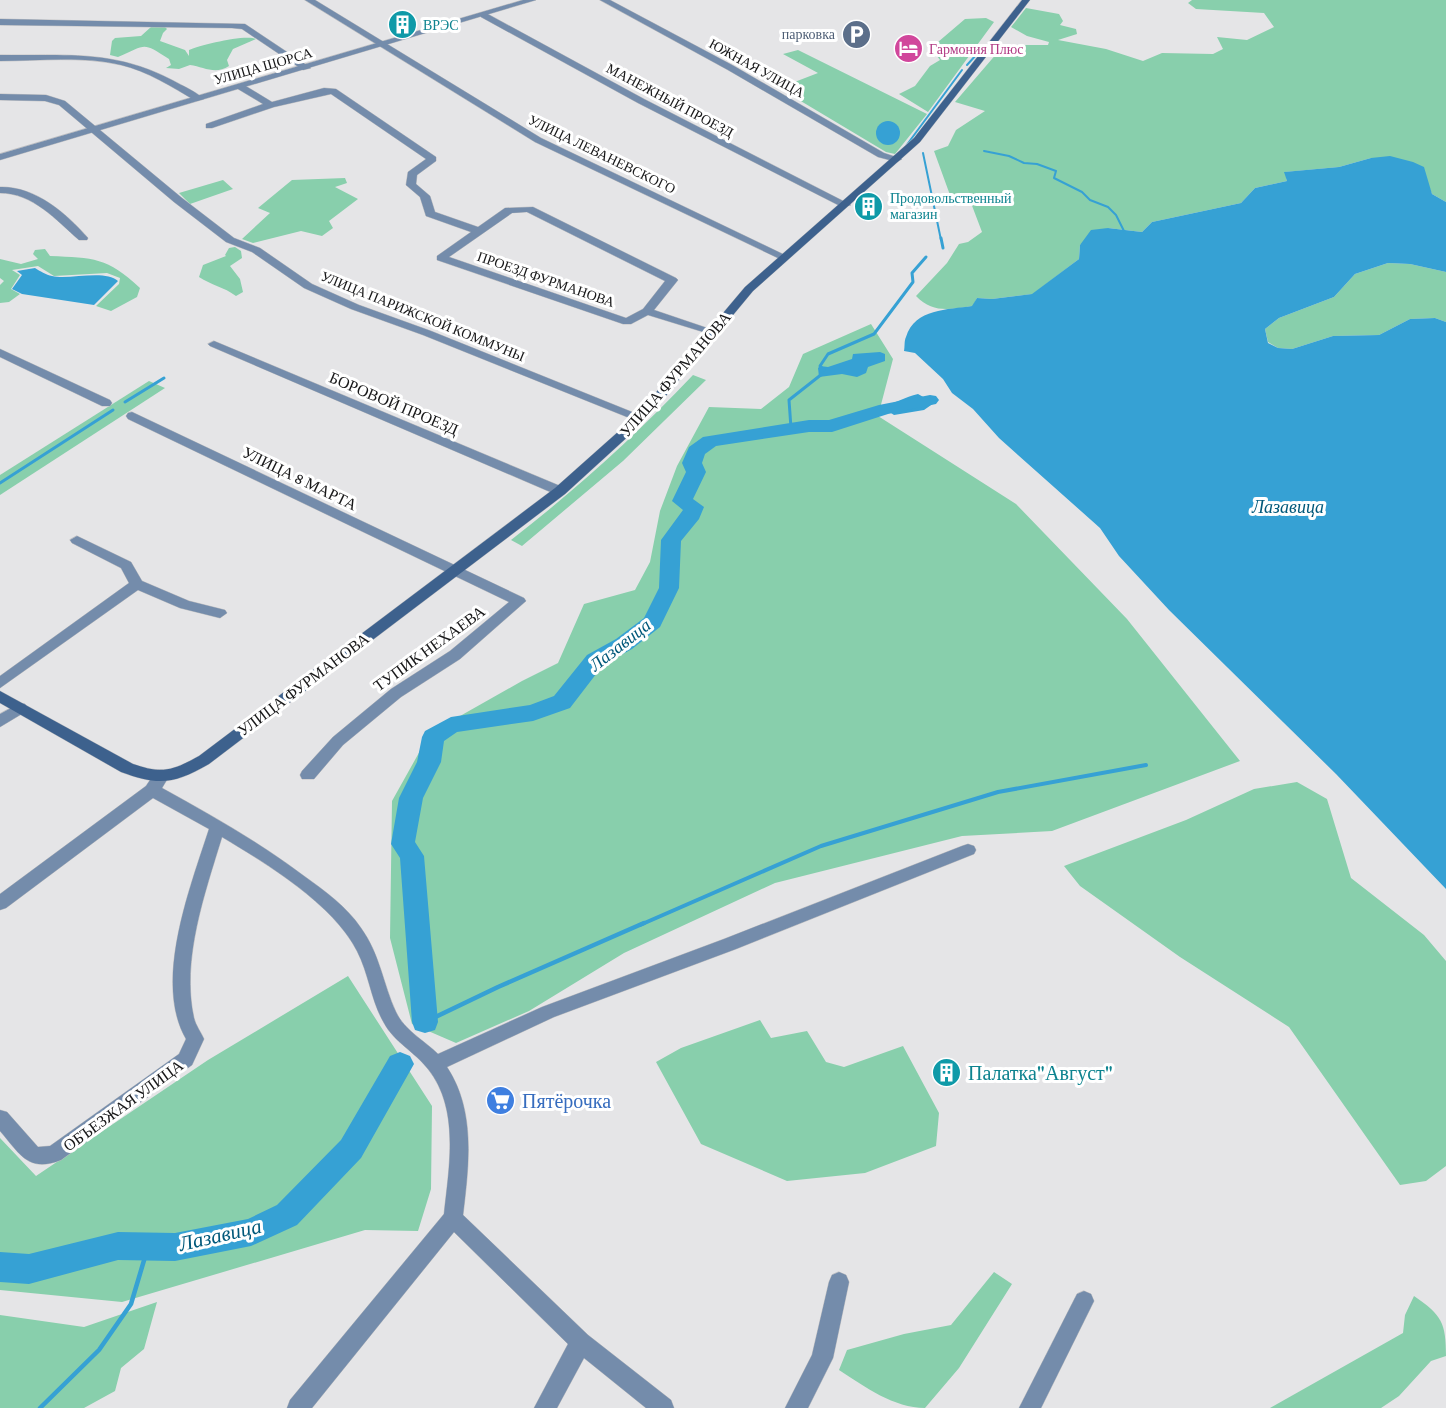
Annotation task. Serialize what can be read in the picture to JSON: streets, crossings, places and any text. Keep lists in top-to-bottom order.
{
  "streets": {
    "main road": ["УЛИЦА ФУРМАНОВА"],
    "street": [
      "УЛИЦА ЩОРСА",
      "ЮЖНАЯ УЛИЦА",
      "МАНЕЖНЫЙ ПРОЕЗД",
      "УЛИЦА ЛЕВАНЕВСКОГО",
      "ПРОЕЗД ФУРМАНОВА",
      "УЛИЦА ПАРИЖСКОЙ КОММУНЫ",
      "БОРОВОЙ ПРОЕЗД",
      "УЛИЦА 8 МАРТА",
      "ТУПИК НЕХАЕВА",
      "ОБЪЕЗЖАЯ УЛИЦА"
    ]
  },
  "crossings": [
    ["УЛИЦА ЩОРСА", "МАНЕЖНЫЙ ПРОЕЗД"],
    ["УЛИЦА ЩОРСА", "УЛИЦА ЛЕВАНЕВСКОГО"],
    ["УЛИЦА ЩОРСА", "УЛИЦА ПАРИЖСКОЙ КОММУНЫ"],
    ["ЮЖНАЯ УЛИЦА", "УЛИЦА ФУРМАНОВА"],
    ["МАНЕЖНЫЙ ПРОЕЗД", "УЛИЦА ФУРМАНОВА"],
    ["УЛИЦА ЛЕВАНЕВСКОГО", "УЛИЦА ФУРМАНОВА"],
    ["УЛИЦА ПАРИЖСКОЙ КОММУНЫ", "УЛИЦА ФУРМАНОВА"],
    ["УЛИЦА ФУРМАНОВА", "БОРОВОЙ ПРОЕЗД"],
    ["УЛИЦА ФУРМАНОВА", "УЛИЦА 8 МАРТА"],
    ["УЛИЦА ФУРМАНОВА", "ТУПИК НЕХАЕВА"],
    ["УЛИЦА 8 МАРТА", "ТУПИК НЕХАЕВА"]
  ],
  "water": ["Лазавица"],
  "places": {
    "building": ["ВРЭС", "Продовольственный магазин", "Палатка\"Август\""],
    "parking": ["парковка"],
    "hotel": ["Гармония Плюс"],
    "supermarket": ["Пятёрочка"]
  }
}
